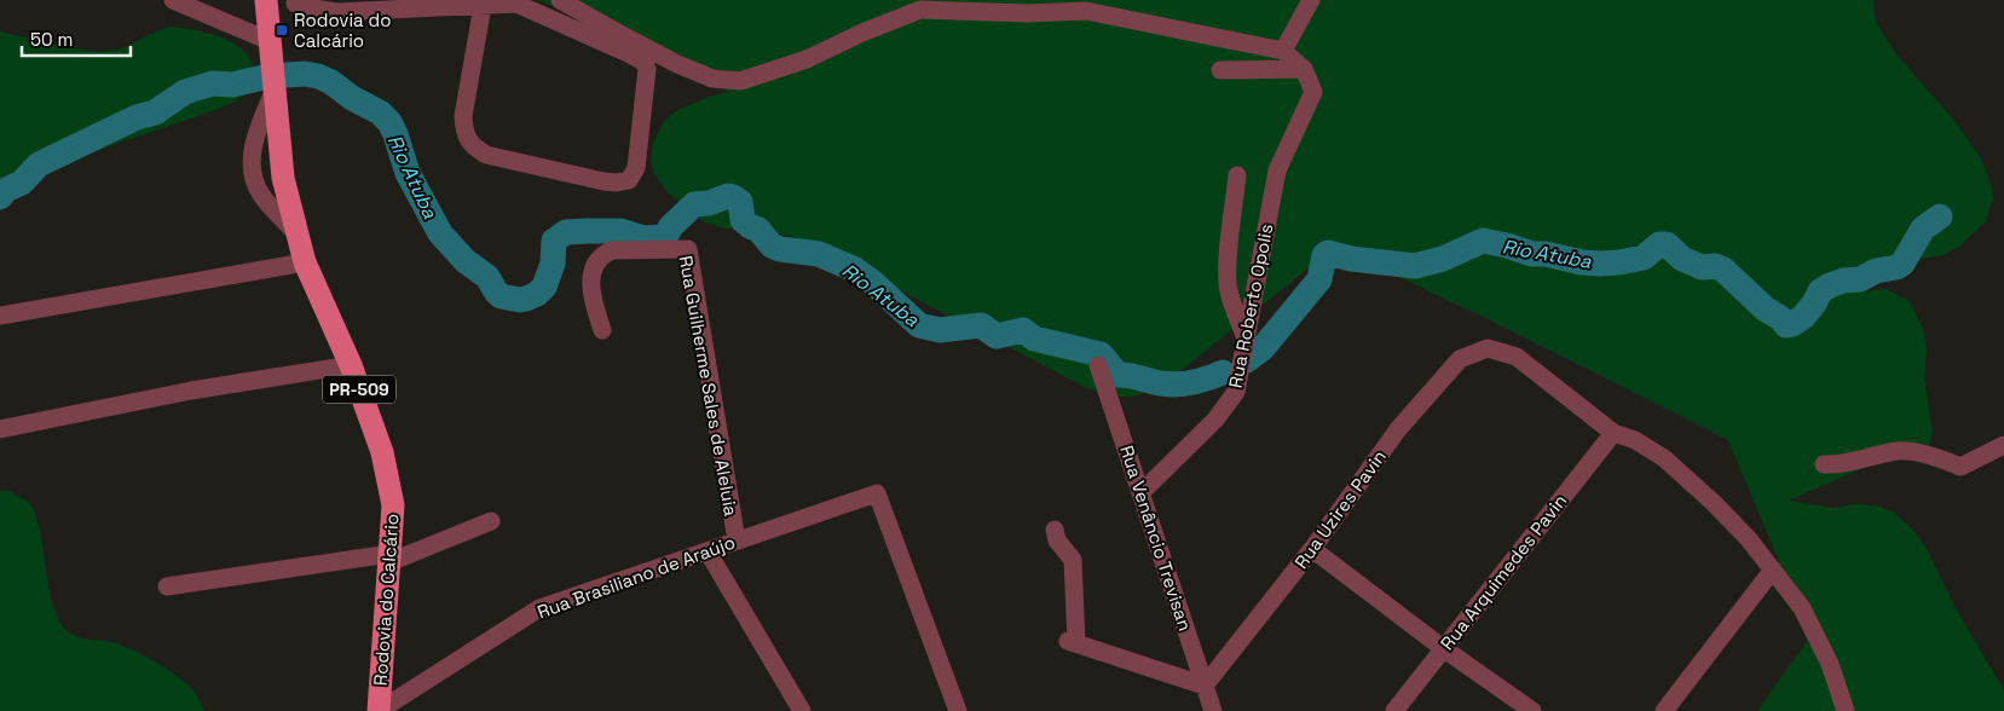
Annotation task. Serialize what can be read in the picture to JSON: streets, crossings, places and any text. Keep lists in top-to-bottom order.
{
  "streets": {
    "main road": ["PR-509", "Rodovia do Calcário"],
    "street": [
      "Rua Roberto Opolis",
      "Rua Guilherme Sales de Aleluia",
      "Rua Uzires Pavin",
      "Rua Venâncio Trevisan",
      "Rua Arquimedes Pavin",
      "Rua Brasiliano de Araújo"
    ]
  },
  "crossings": [
    ["Rua Roberto Opolis", "Rua Venâncio Trevisan"],
    ["Rua Guilherme Sales de Aleluia", "Rua Brasiliano de Araújo"],
    ["Rua Uzires Pavin", "Rua Venâncio Trevisan"],
    ["Rua Uzires Pavin", "Rua Arquimedes Pavin"],
    ["Rua Brasiliano de Araújo", "Rodovia do Calcário"]
  ],
  "water": ["Rio Atuba"],
  "places": {
    "transit": ["Rodovia do Calcário"]
  },
  "scale_bar": "50 m"
}
